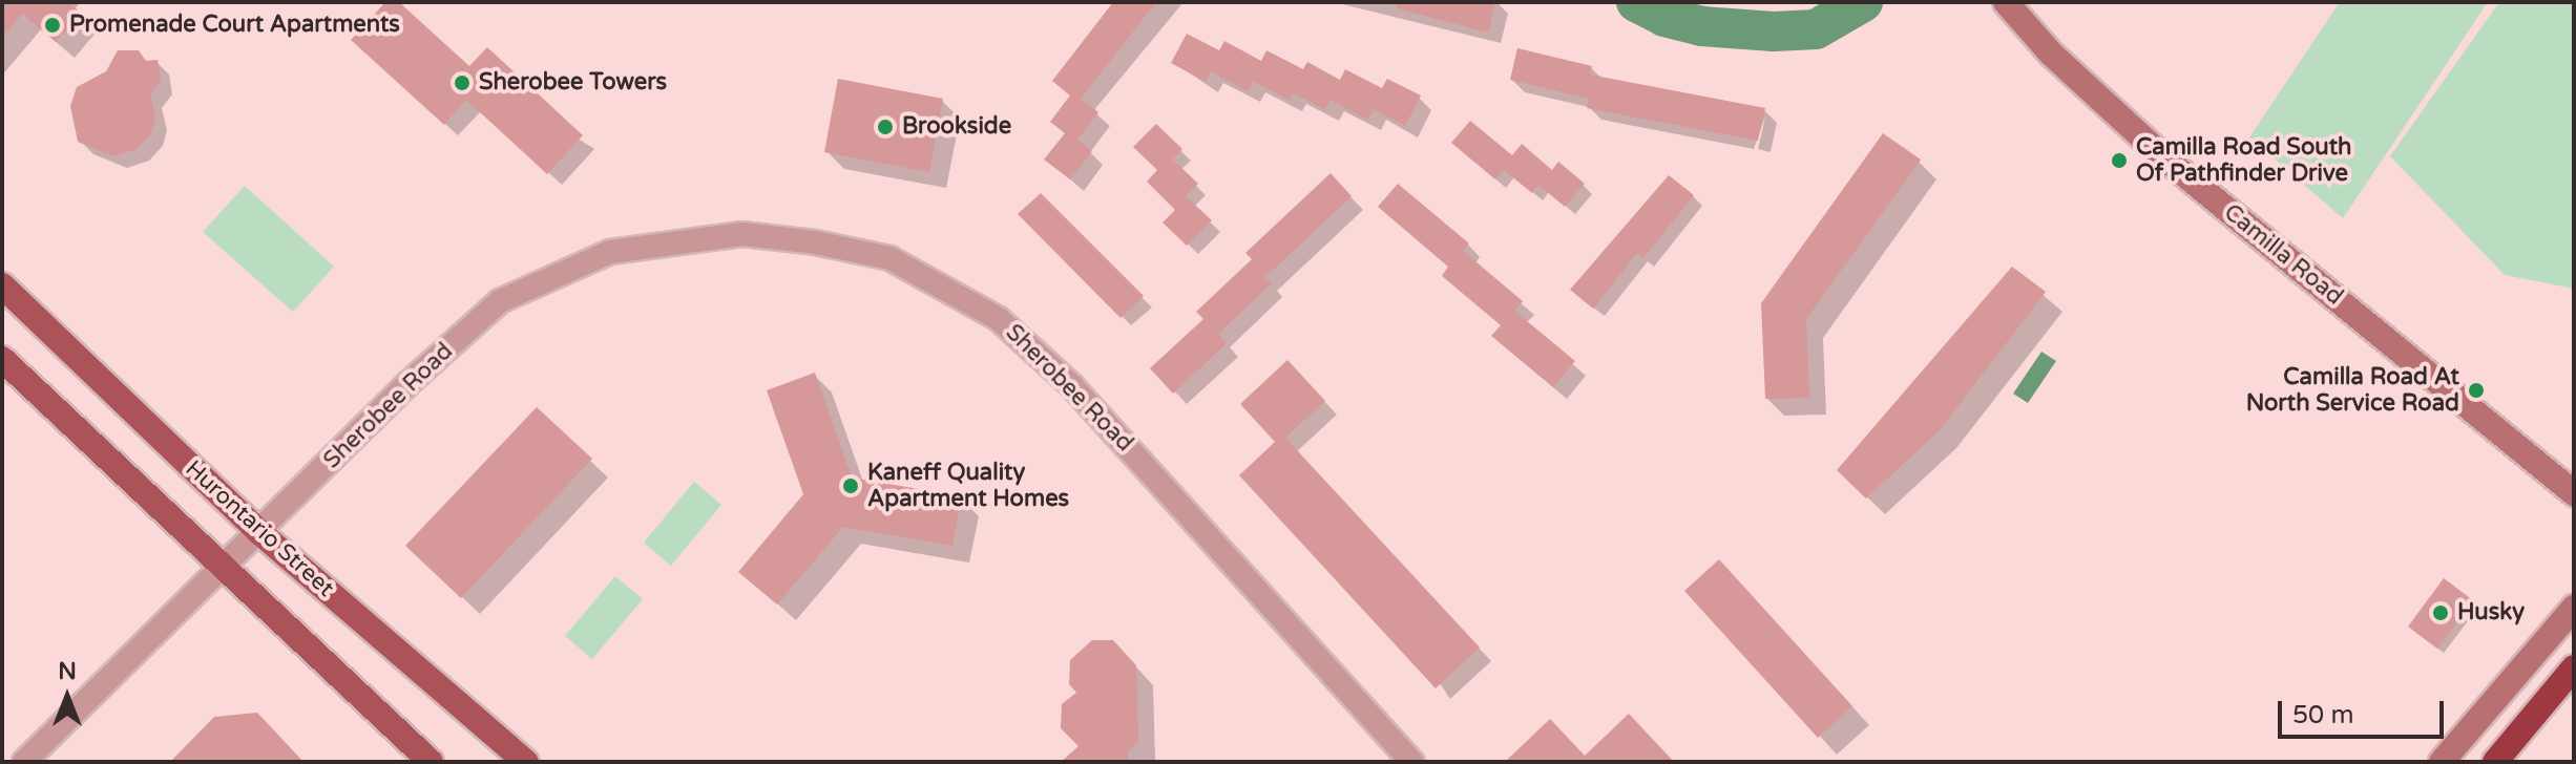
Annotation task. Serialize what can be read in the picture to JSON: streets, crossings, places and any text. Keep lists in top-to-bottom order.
{
  "streets": {
    "main road": ["Hurontario Street"],
    "street": ["Camilla Road", "Sherobee Road"]
  },
  "crossings": [
    ["Sherobee Road", "Hurontario Street"]
  ],
  "places": [
    "Promenade Court Apartments",
    "Sherobee Towers",
    "Brookside",
    "Camilla Road South Of Pathfinder Drive",
    "Camilla Road At North Service Road",
    "Kaneff Quality Apartment Homes",
    "Husky"
  ],
  "scale_bar": "50 m",
  "north": "top"
}
